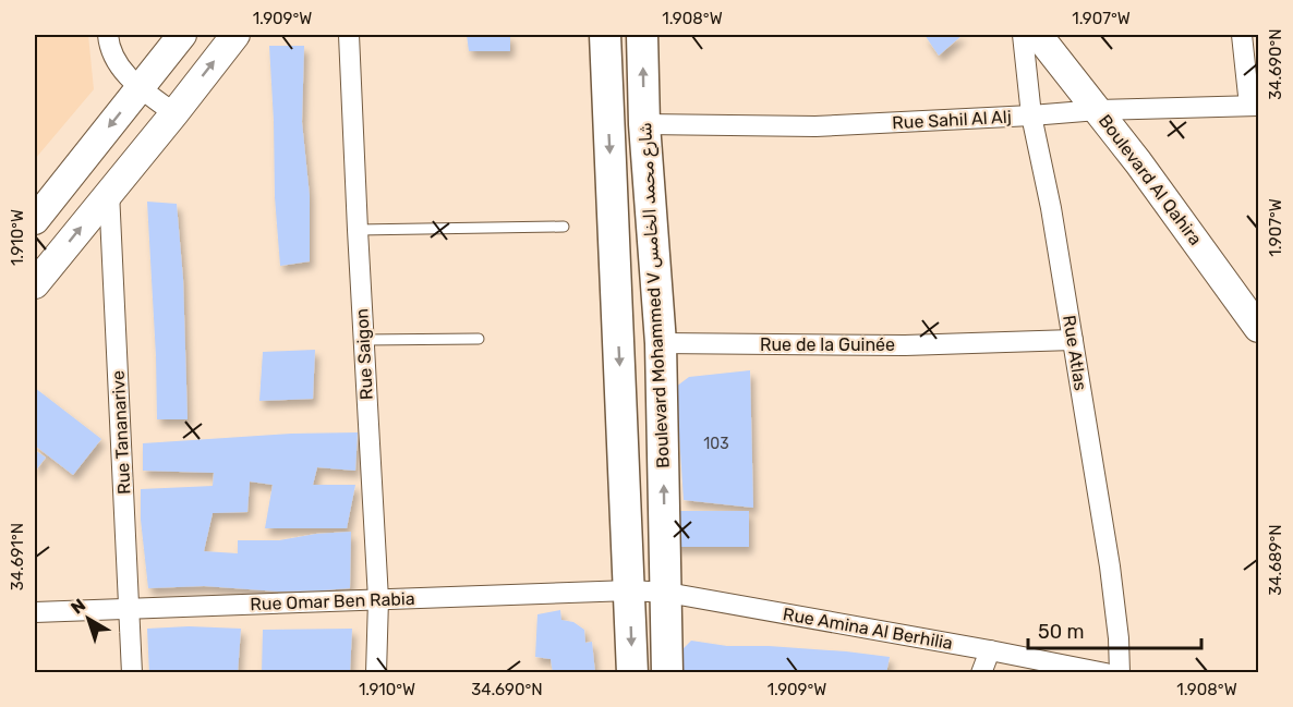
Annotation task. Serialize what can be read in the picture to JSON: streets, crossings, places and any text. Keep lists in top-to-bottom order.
{
  "streets": {
    "main road": ["Boulevard Al Qahira", "Boulevard Mohammed V شارع محمد الخامس"],
    "street": [
      "Rue Sahil Al Alj",
      "Rue de la Guinée",
      "Rue Atlas",
      "Rue Saigon",
      "Rue Tananarive",
      "Rue Omar Ben Rabia",
      "Rue Amina Al Berhilia"
    ]
  },
  "crossings": [
    ["Rue Sahil Al Alj", "Boulevard Al Qahira"],
    ["Rue Sahil Al Alj", "Boulevard Mohammed V شارع محمد الخامس"],
    ["Rue Sahil Al Alj", "Rue Atlas"],
    ["Boulevard Mohammed V شارع محمد الخامس", "Rue de la Guinée"],
    ["Boulevard Mohammed V شارع محمد الخامس", "Rue Omar Ben Rabia"],
    ["Boulevard Mohammed V شارع محمد الخامس", "Rue Amina Al Berhilia"],
    ["Rue de la Guinée", "Rue Atlas"],
    ["Rue Saigon", "Rue Omar Ben Rabia"],
    ["Rue Tananarive", "Rue Omar Ben Rabia"],
    ["Rue Omar Ben Rabia", "Rue Amina Al Berhilia"]
  ],
  "house_numbers": ["103"],
  "scale_bar": "50 m",
  "north": "top left",
  "coordinates": [
    "1.909°W",
    "1.908°W",
    "1.907°W",
    "34.690°N",
    "1.910°W",
    "34.691°N",
    "34.689°N"
  ]
}
